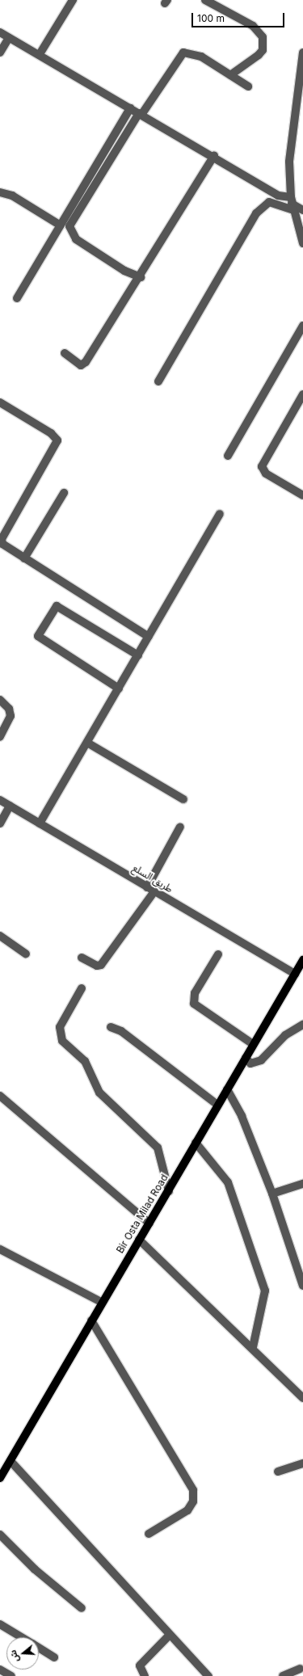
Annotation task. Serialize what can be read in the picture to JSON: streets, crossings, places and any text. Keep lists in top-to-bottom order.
{
  "streets": {
    "main road": ["Bir Osta Milad Road"],
    "street": ["طريق السلع"]
  },
  "crossings": [
    ["طريق السلع", "Bir Osta Milad Road"]
  ],
  "scale_bar": "100 m",
  "north": "left"
}
